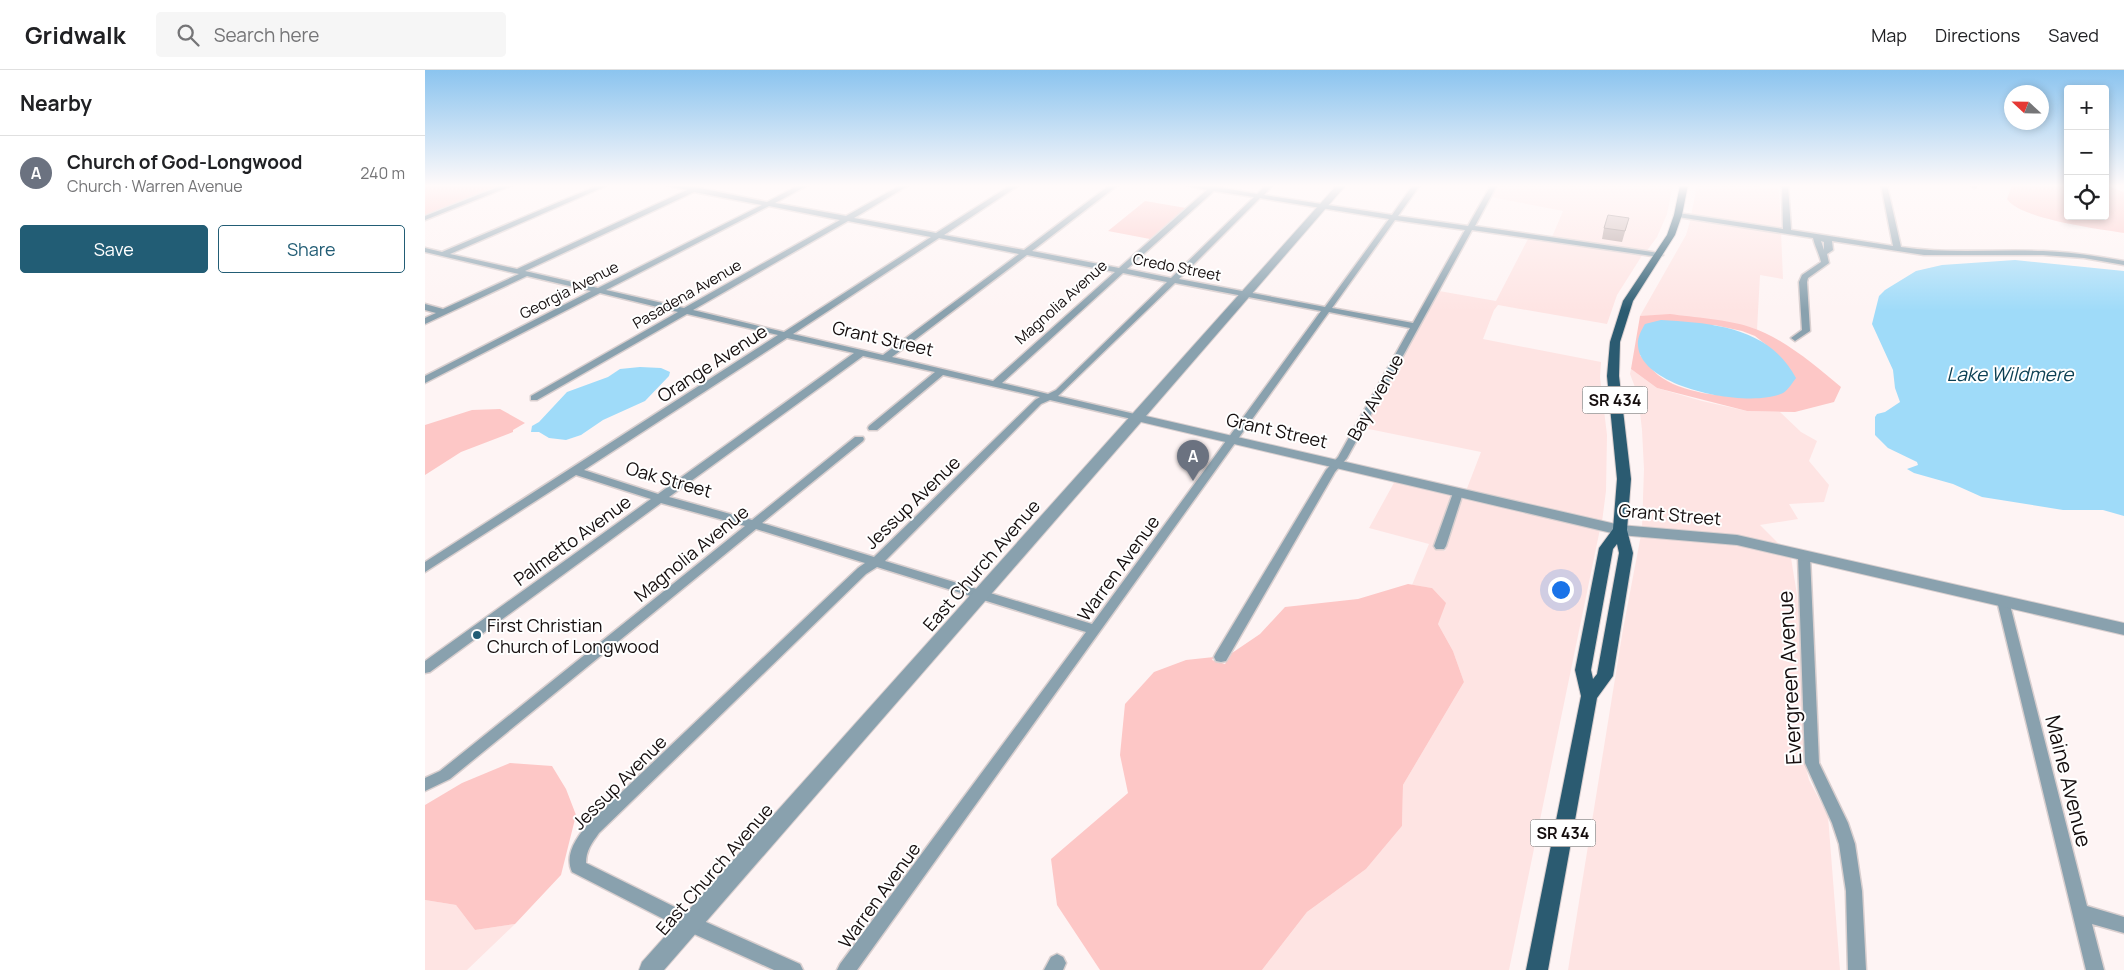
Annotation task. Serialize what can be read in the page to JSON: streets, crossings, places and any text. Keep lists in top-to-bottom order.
{
  "streets": {
    "main road": ["SR 434"],
    "street": [
      "Credo Street",
      "Georgia Avenue",
      "Pasadena Avenue",
      "Magnolia Avenue",
      "Grant Street",
      "Orange Avenue",
      "Bay Avenue",
      "Oak Street",
      "Jessup Avenue",
      "Palmetto Avenue",
      "East Church Avenue",
      "Warren Avenue",
      "Evergreen Avenue",
      "Maine Avenue"
    ]
  },
  "crossings": [
    ["Credo Street", "Magnolia Avenue"],
    ["Credo Street", "Orange Avenue"],
    ["Credo Street", "Bay Avenue"],
    ["Credo Street", "Jessup Avenue"],
    ["Credo Street", "East Church Avenue"],
    ["Credo Street", "Warren Avenue"],
    ["Georgia Avenue", "Grant Street"],
    ["Pasadena Avenue", "Grant Street"],
    ["Magnolia Avenue", "Grant Street"],
    ["Magnolia Avenue", "Oak Street"],
    ["Grant Street", "Orange Avenue"],
    ["Grant Street", "Bay Avenue"],
    ["Grant Street", "SR 434"],
    ["Grant Street", "Jessup Avenue"],
    ["Grant Street", "Palmetto Avenue"],
    ["Grant Street", "East Church Avenue"],
    ["Grant Street", "Warren Avenue"],
    ["Grant Street", "Evergreen Avenue"],
    ["Grant Street", "Maine Avenue"],
    ["Orange Avenue", "Oak Street"],
    ["Oak Street", "Jessup Avenue"],
    ["Oak Street", "Palmetto Avenue"],
    ["Oak Street", "East Church Avenue"],
    ["Oak Street", "Warren Avenue"],
    ["Jessup Avenue", "East Church Avenue"]
  ],
  "water": ["Lake Wildmere"],
  "places": ["First Christian Church of Longwood"],
  "north": "left",
  "page": {
    "header": "Gridwalk",
    "search": "Search here",
    "nav": ["Map", "Directions", "Saved"],
    "heading": "Nearby",
    "map_buttons": ["+", "−"],
    "list": [
      {
        "mark": "A",
        "name": "Church of God-Longwood",
        "note": "Church · Warren Avenue",
        "value": "240 m"
      }
    ],
    "buttons": ["Save", "Share"],
    "pins": "A"
  }
}
